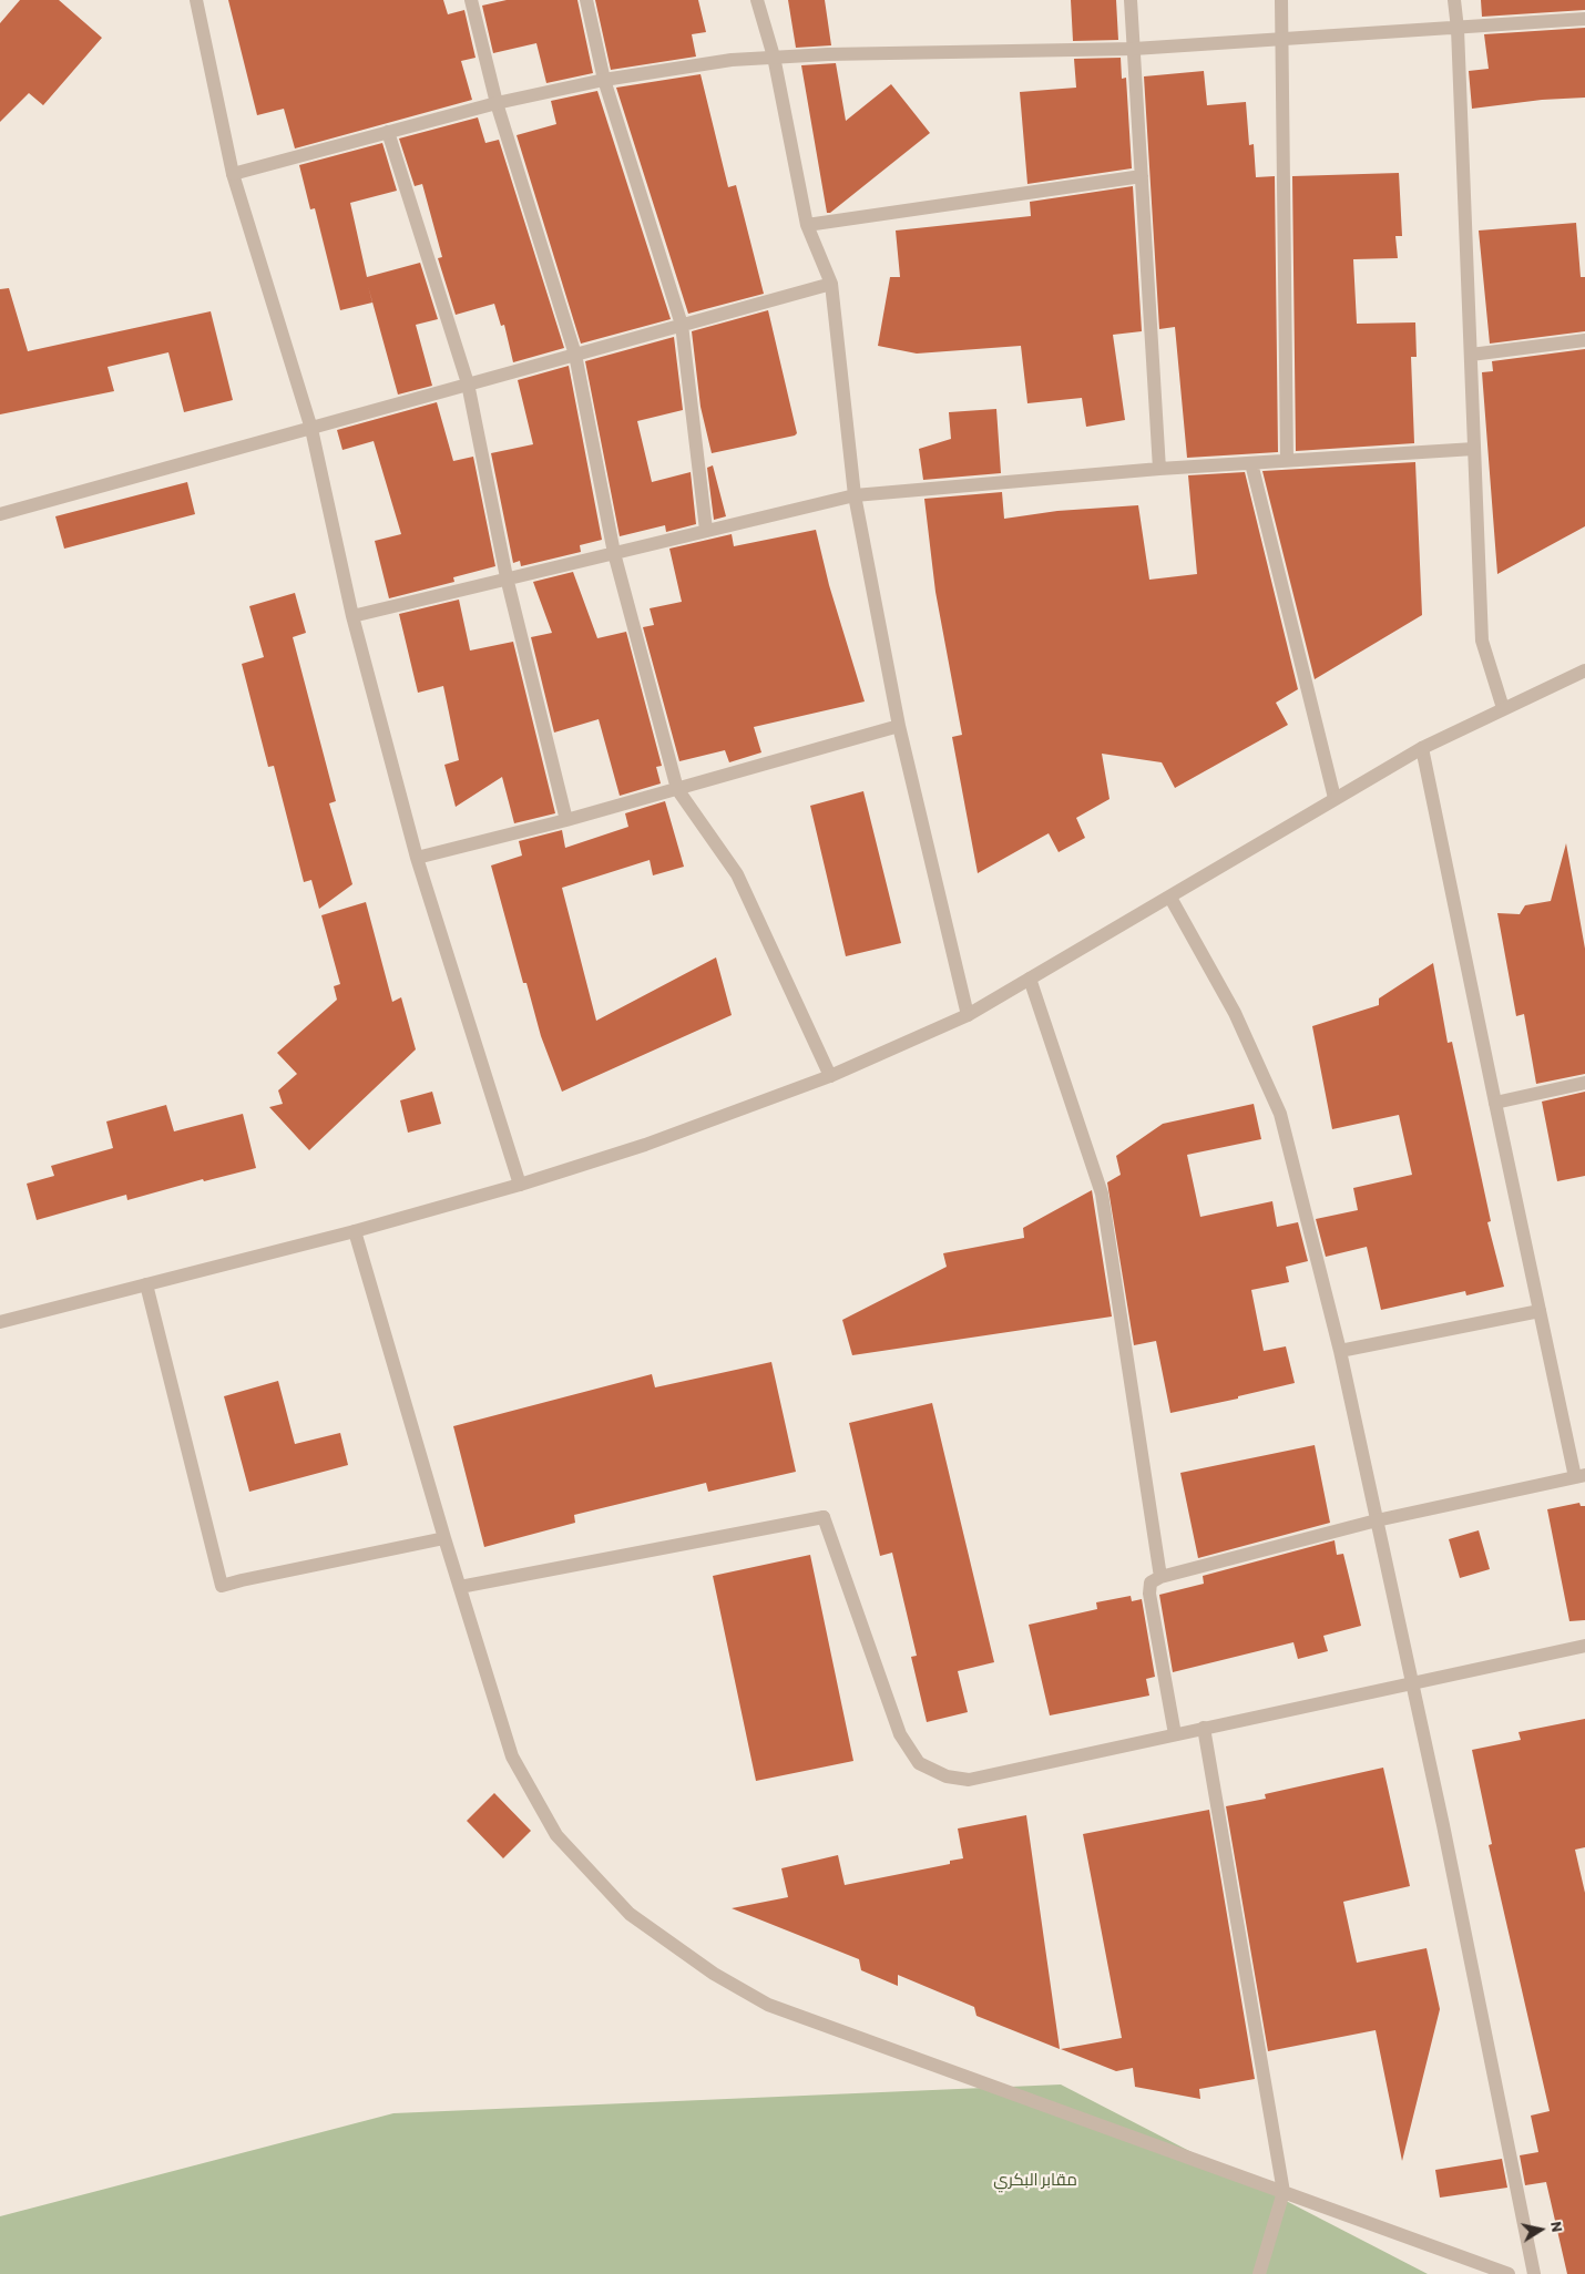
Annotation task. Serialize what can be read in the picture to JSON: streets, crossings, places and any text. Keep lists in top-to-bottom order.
{
  "parks": ["مقابر البكري"],
  "north": "right"
}
